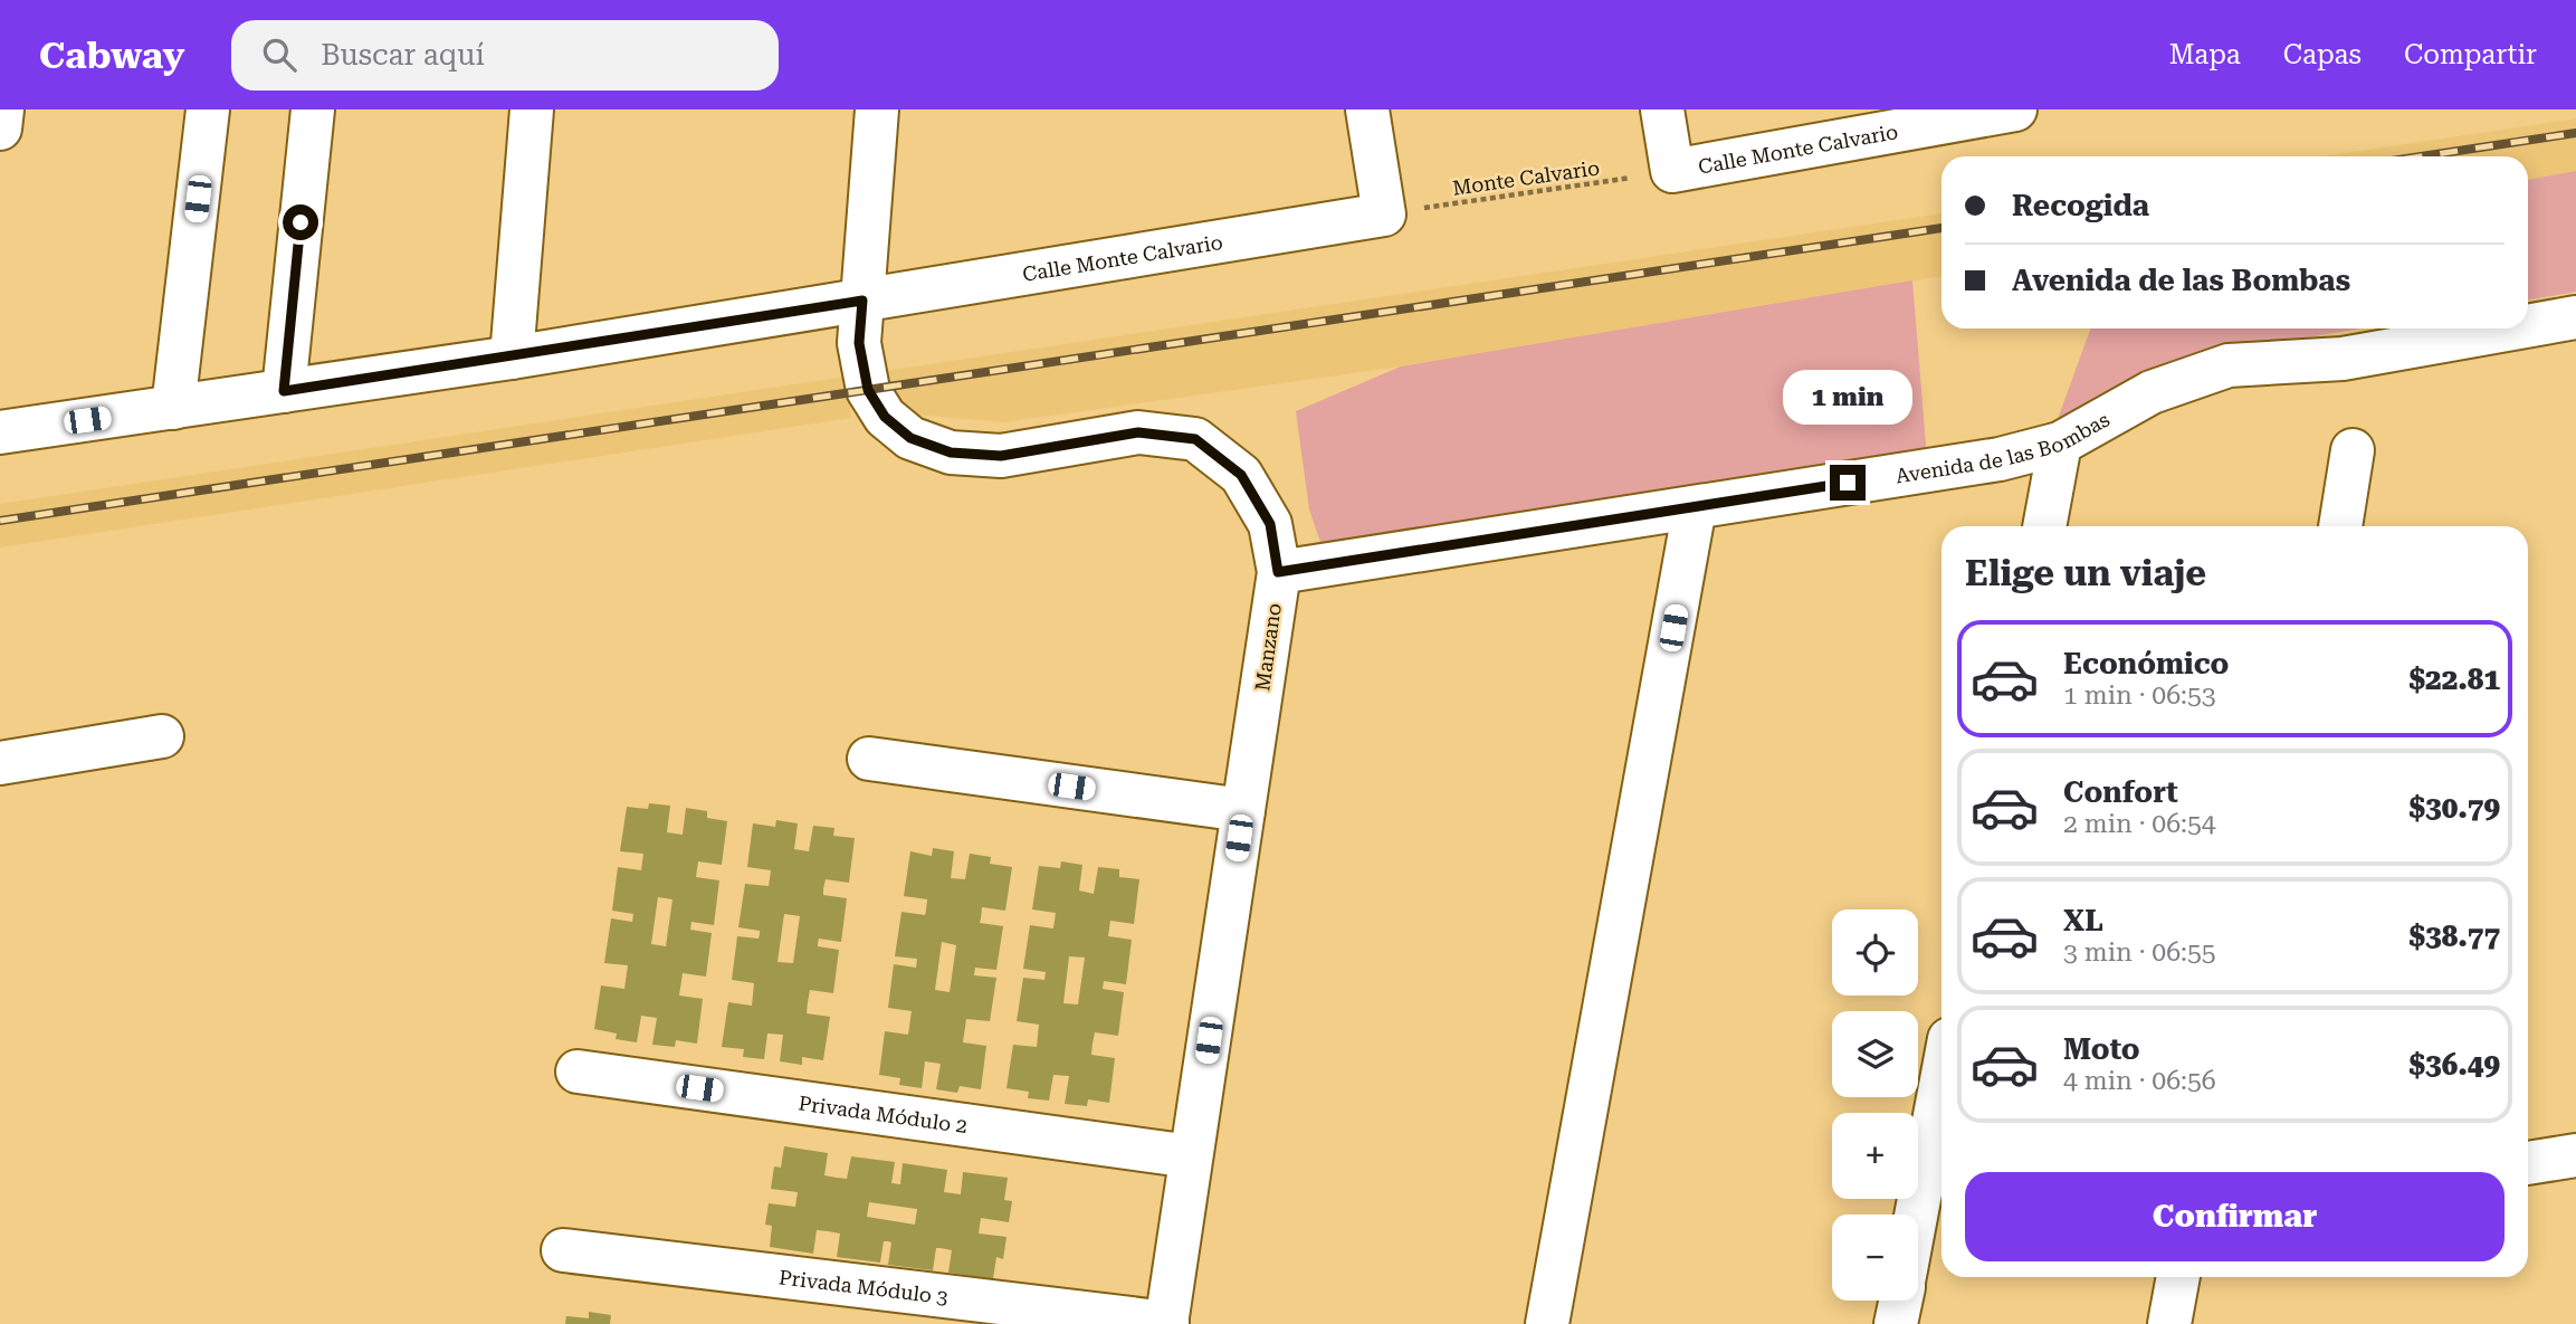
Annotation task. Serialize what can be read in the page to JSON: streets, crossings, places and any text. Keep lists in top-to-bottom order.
{
  "streets": {
    "street": [
      "Calle Monte Calvario",
      "Avenida de las Bombas",
      "Manzano",
      "Privada Módulo 2",
      "Privada Módulo 3"
    ],
    "path": ["Monte Calvario"]
  },
  "crossings": [
    ["Calle Monte Calvario", "Monte Calvario"],
    ["Calle Monte Calvario", "Manzano"],
    ["Avenida de las Bombas", "Manzano"],
    ["Manzano", "Privada Módulo 2"],
    ["Manzano", "Privada Módulo 3"]
  ],
  "page": {
    "header": "Cabway",
    "search": "Buscar aquí",
    "nav": ["Mapa", "Capas", "Compartir"],
    "banner": ["Recogida", "Avenida de las Bombas"],
    "bubble": "1 min",
    "heading": "Elige un viaje",
    "list": [
      {
        "name": "Económico",
        "note": "1 min · 06:53",
        "value": "$22.81"
      },
      {
        "name": "Confort",
        "note": "2 min · 06:54",
        "value": "$30.79"
      },
      {
        "name": "XL",
        "note": "3 min · 06:55",
        "value": "$38.77"
      },
      {
        "name": "Moto",
        "note": "4 min · 06:56",
        "value": "$36.49"
      }
    ],
    "map_buttons": ["+", "−"],
    "buttons": "Confirmar"
  }
}
